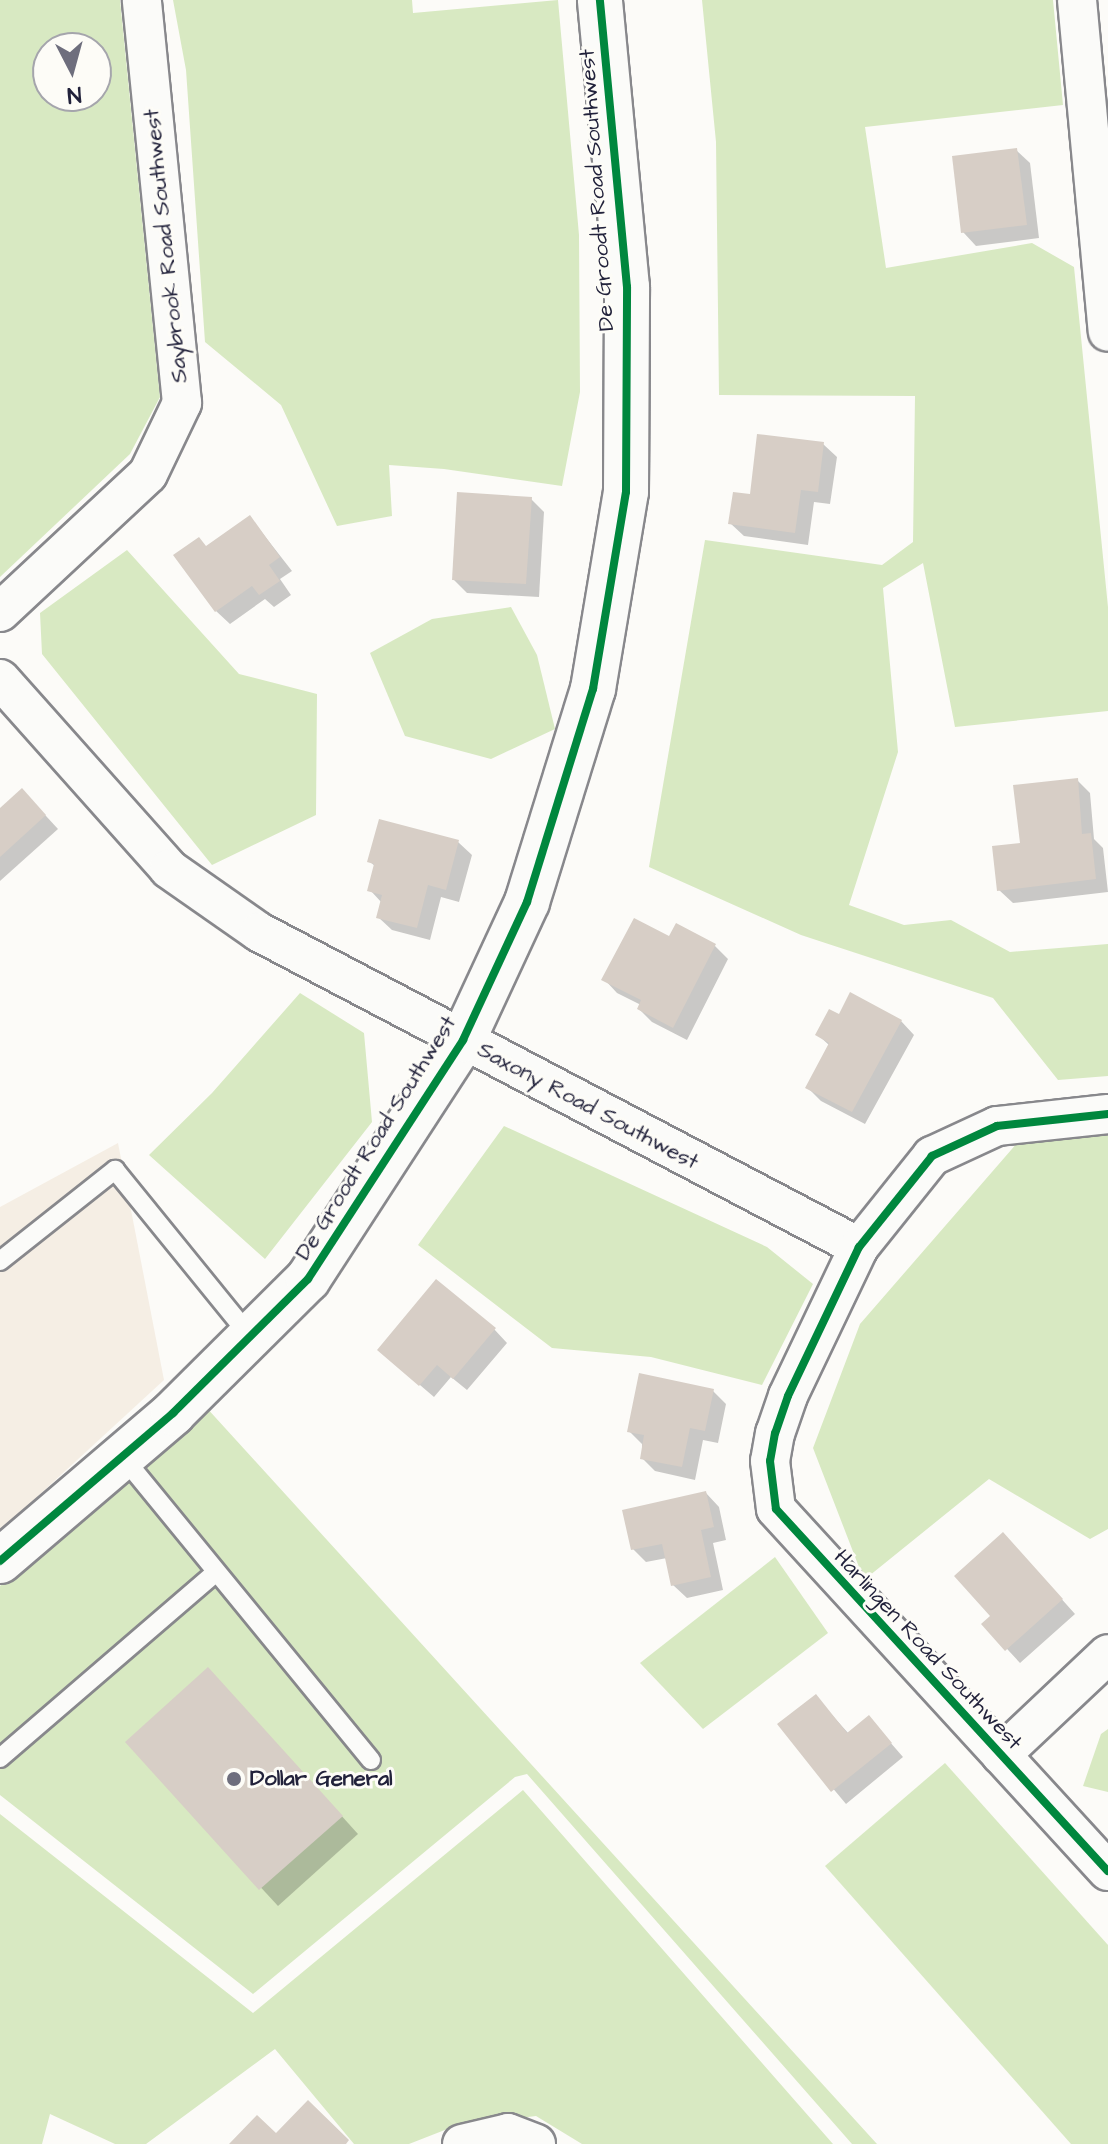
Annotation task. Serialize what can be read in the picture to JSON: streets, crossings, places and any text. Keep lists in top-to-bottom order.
{
  "streets": {
    "street": [
      "De Groodt Road Southwest",
      "Saybrook Road Southwest",
      "Saxony Road Southwest",
      "Harlingen Road Southwest"
    ]
  },
  "crossings": [
    ["De Groodt Road Southwest", "Saxony Road Southwest"],
    ["Saxony Road Southwest", "Harlingen Road Southwest"]
  ],
  "places": ["Dollar General"],
  "north": "bottom"
}
